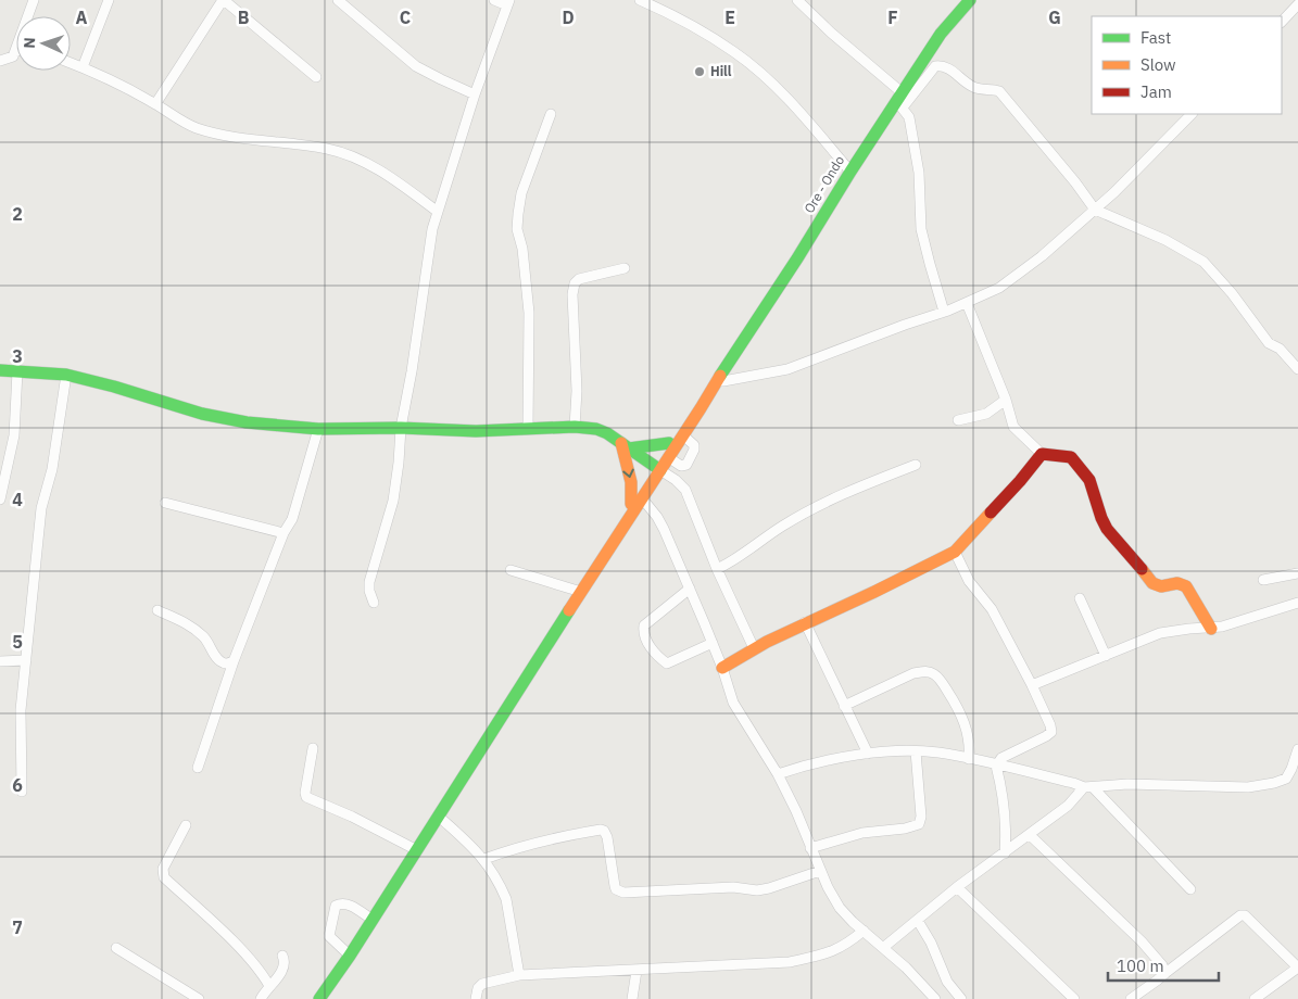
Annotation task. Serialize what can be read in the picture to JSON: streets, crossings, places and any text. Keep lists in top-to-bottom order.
{
  "streets": {
    "main road": ["Ore - Ondo"]
  },
  "places": ["Hill"],
  "legend": ["Fast", "Slow", "Jam"],
  "scale_bar": "100 m",
  "north": "left",
  "grid": {
    "columns": [
      "A",
      "B",
      "C",
      "D",
      "E",
      "F",
      "G"
    ],
    "rows": [
      "2",
      "3",
      "4",
      "5",
      "6",
      "7"
    ]
  }
}
